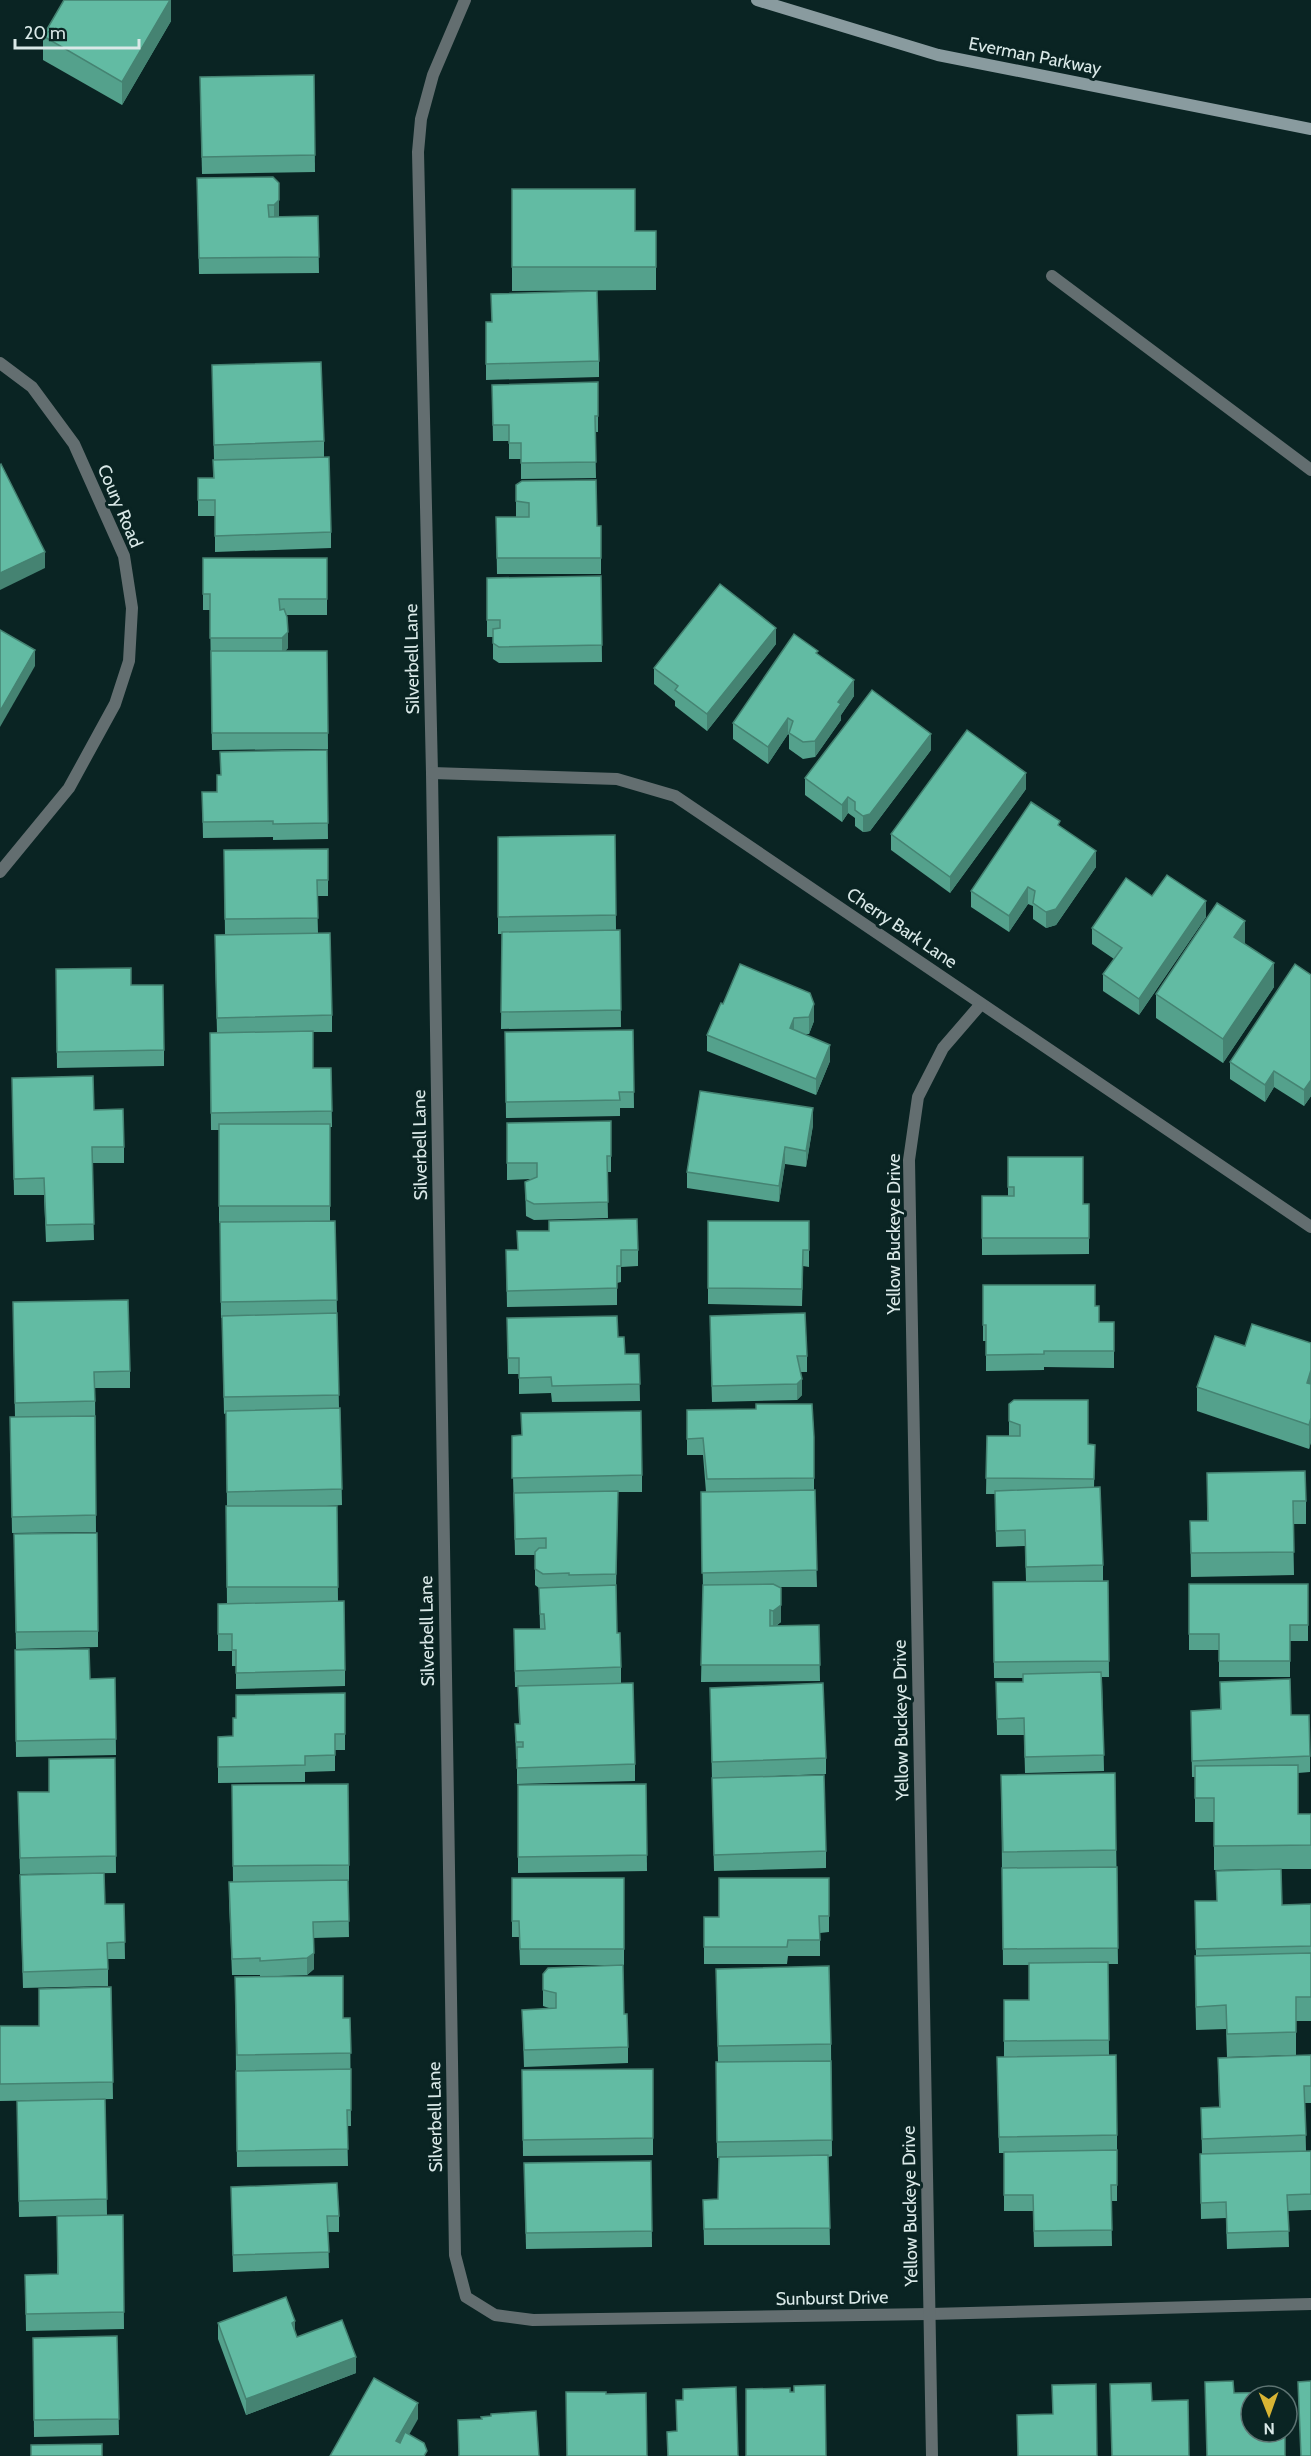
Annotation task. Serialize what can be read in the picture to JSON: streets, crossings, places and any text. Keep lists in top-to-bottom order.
{
  "streets": {
    "main road": ["Everman Parkway"],
    "street": [
      "Coury Road",
      "Silverbell Lane",
      "Cherry Bark Lane",
      "Yellow Buckeye Drive",
      "Sunburst Drive"
    ]
  },
  "crossings": [
    ["Silverbell Lane", "Cherry Bark Lane"],
    ["Silverbell Lane", "Sunburst Drive"],
    ["Cherry Bark Lane", "Yellow Buckeye Drive"],
    ["Yellow Buckeye Drive", "Sunburst Drive"]
  ],
  "scale_bar": "20 m",
  "north": "bottom"
}
